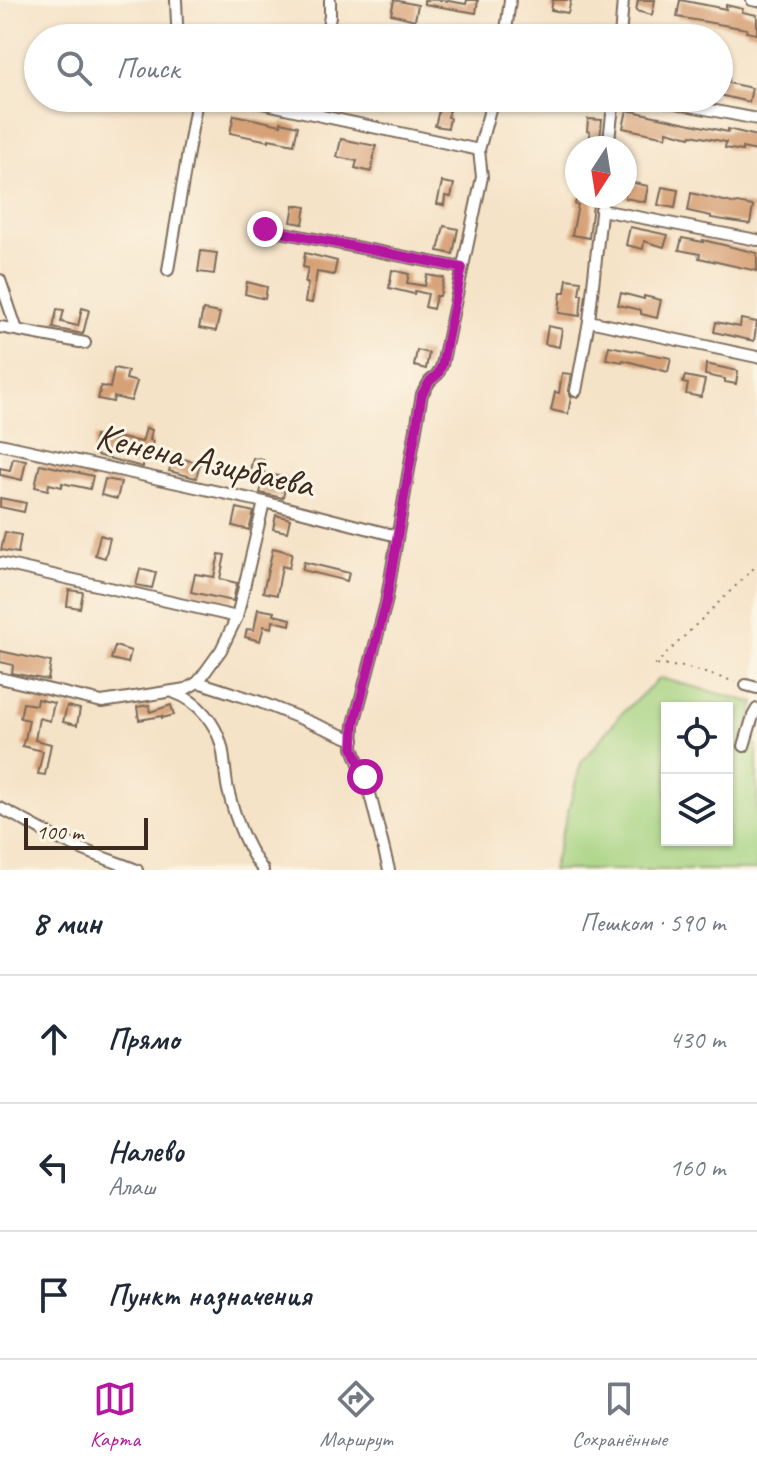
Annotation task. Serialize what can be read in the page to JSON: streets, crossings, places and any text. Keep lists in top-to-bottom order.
{
  "streets": {
    "street": ["Кенена Азирбаева"]
  },
  "scale_bar": "100 m",
  "north": "bottom",
  "page": {
    "search": "Поиск",
    "scale": "100 m",
    "heading": ["8 мин", "Пешком · 590 m"],
    "list": [
      ["Прямо", "430 m"],
      ["Налево", "Алаш", "160 m"],
      "Пункт назначения"
    ],
    "nav": ["Карта", "Маршрут", "Сохранённые"]
  }
}
